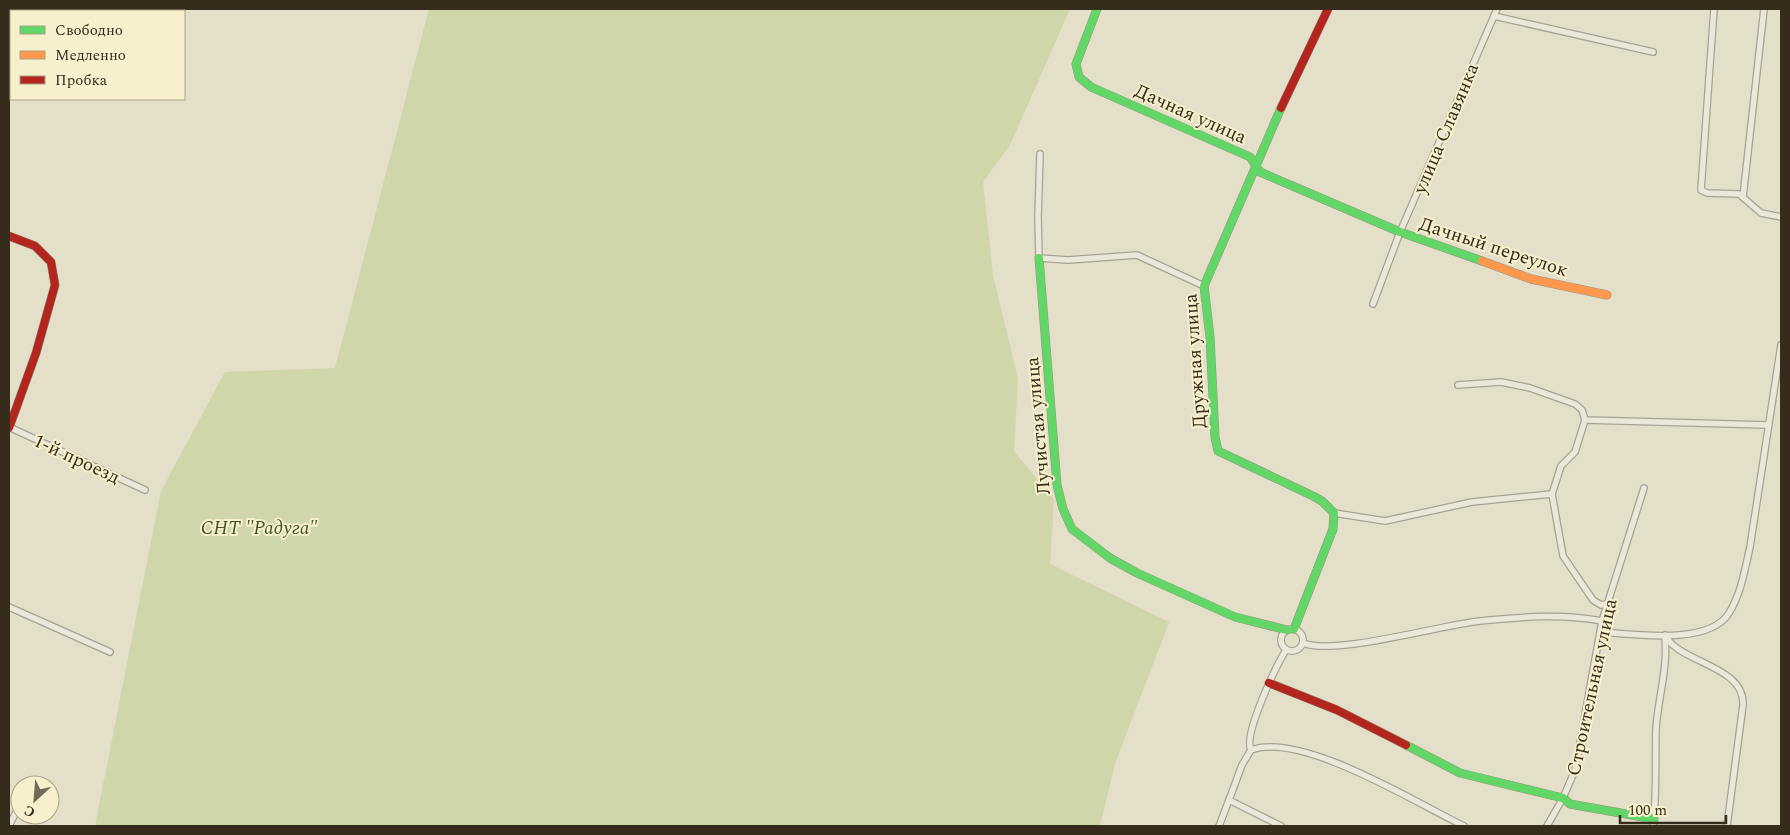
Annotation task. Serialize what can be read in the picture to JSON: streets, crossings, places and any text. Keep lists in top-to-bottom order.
{
  "streets": {
    "street": [
      "Дачная улица",
      "улица Славянка",
      "Дачный переулок",
      "Дружная улица",
      "Лучистая улица",
      "1-й проезд",
      "Строительная улица"
    ]
  },
  "crossings": [
    ["Дачная улица", "улица Славянка"],
    ["Дачная улица", "Дачный переулок"],
    ["Дачная улица", "Дружная улица"],
    ["улица Славянка", "Дачный переулок"]
  ],
  "parks": ["СНТ \"Радуга\""],
  "legend": ["Свободно", "Медленно", "Пробка"],
  "scale_bar": "100 m",
  "north": "bottom left"
}
